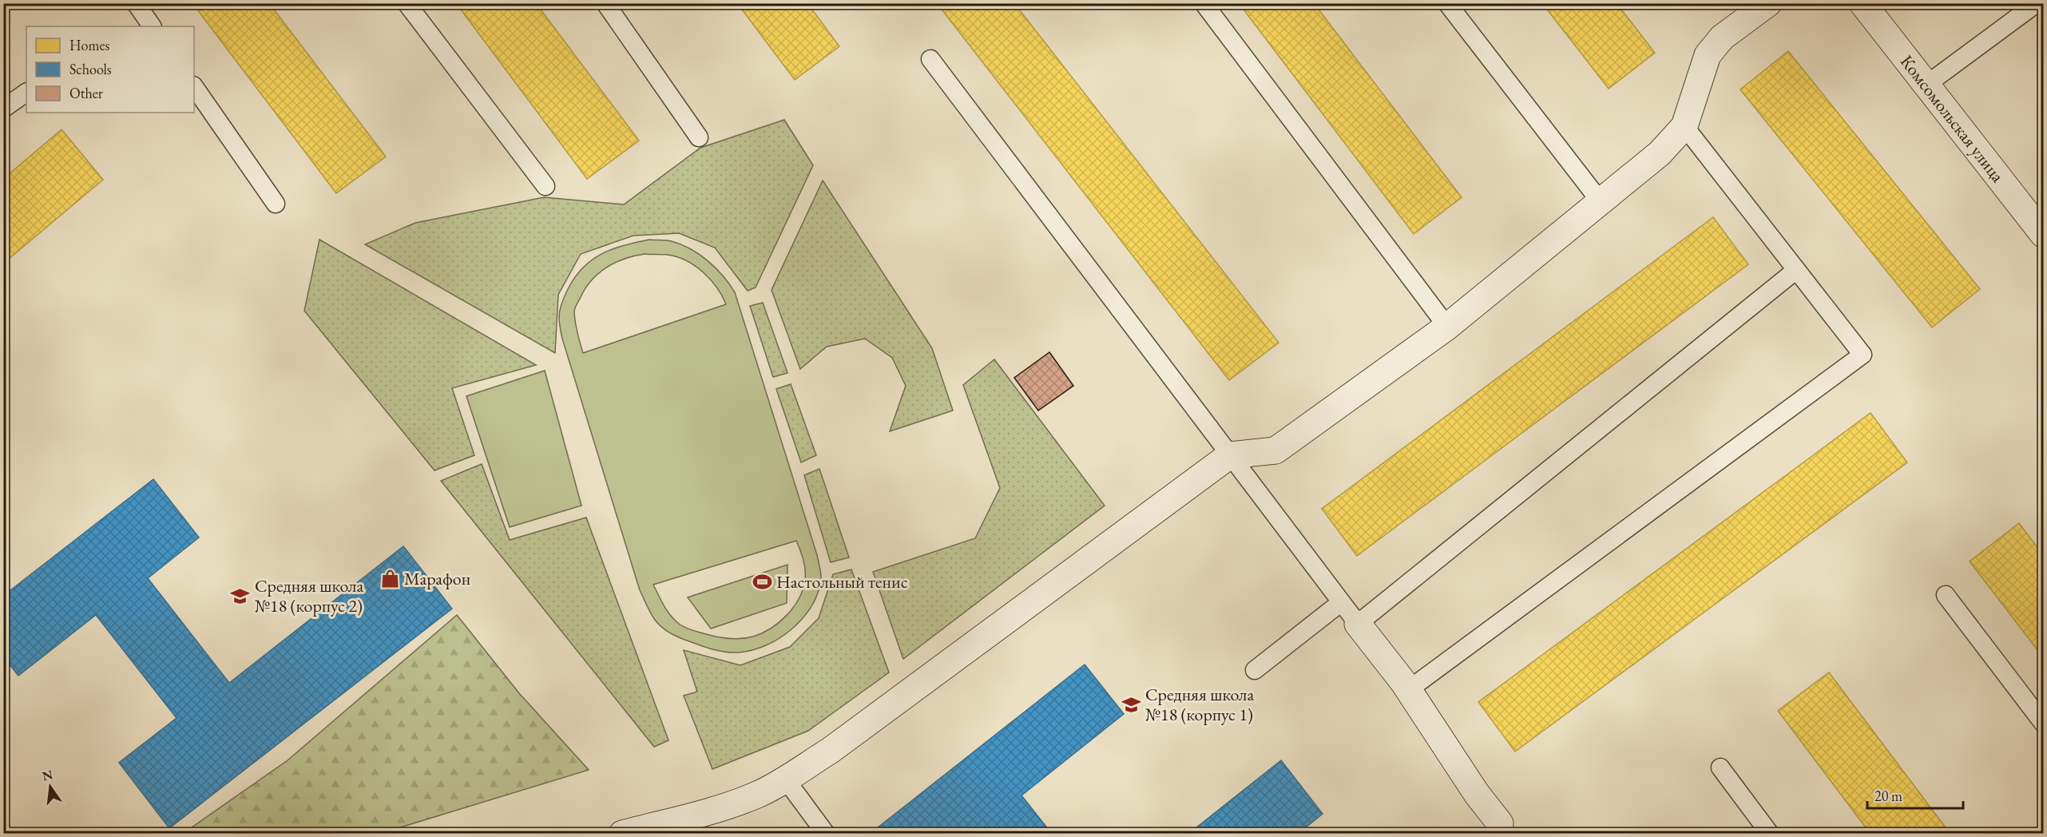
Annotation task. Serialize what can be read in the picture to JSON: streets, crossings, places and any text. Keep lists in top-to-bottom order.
{
  "streets": {
    "street": ["Комсомольская улица"]
  },
  "places": {
    "shop": ["Марафон"],
    "sports": ["Настольный тенис"],
    "school or university": ["Средняя школа №18 (корпус 2)", "Средняя школа №18 (корпус 1)"]
  },
  "legend": ["Homes", "Schools", "Other"],
  "scale_bar": "20 m",
  "north": "top"
}
